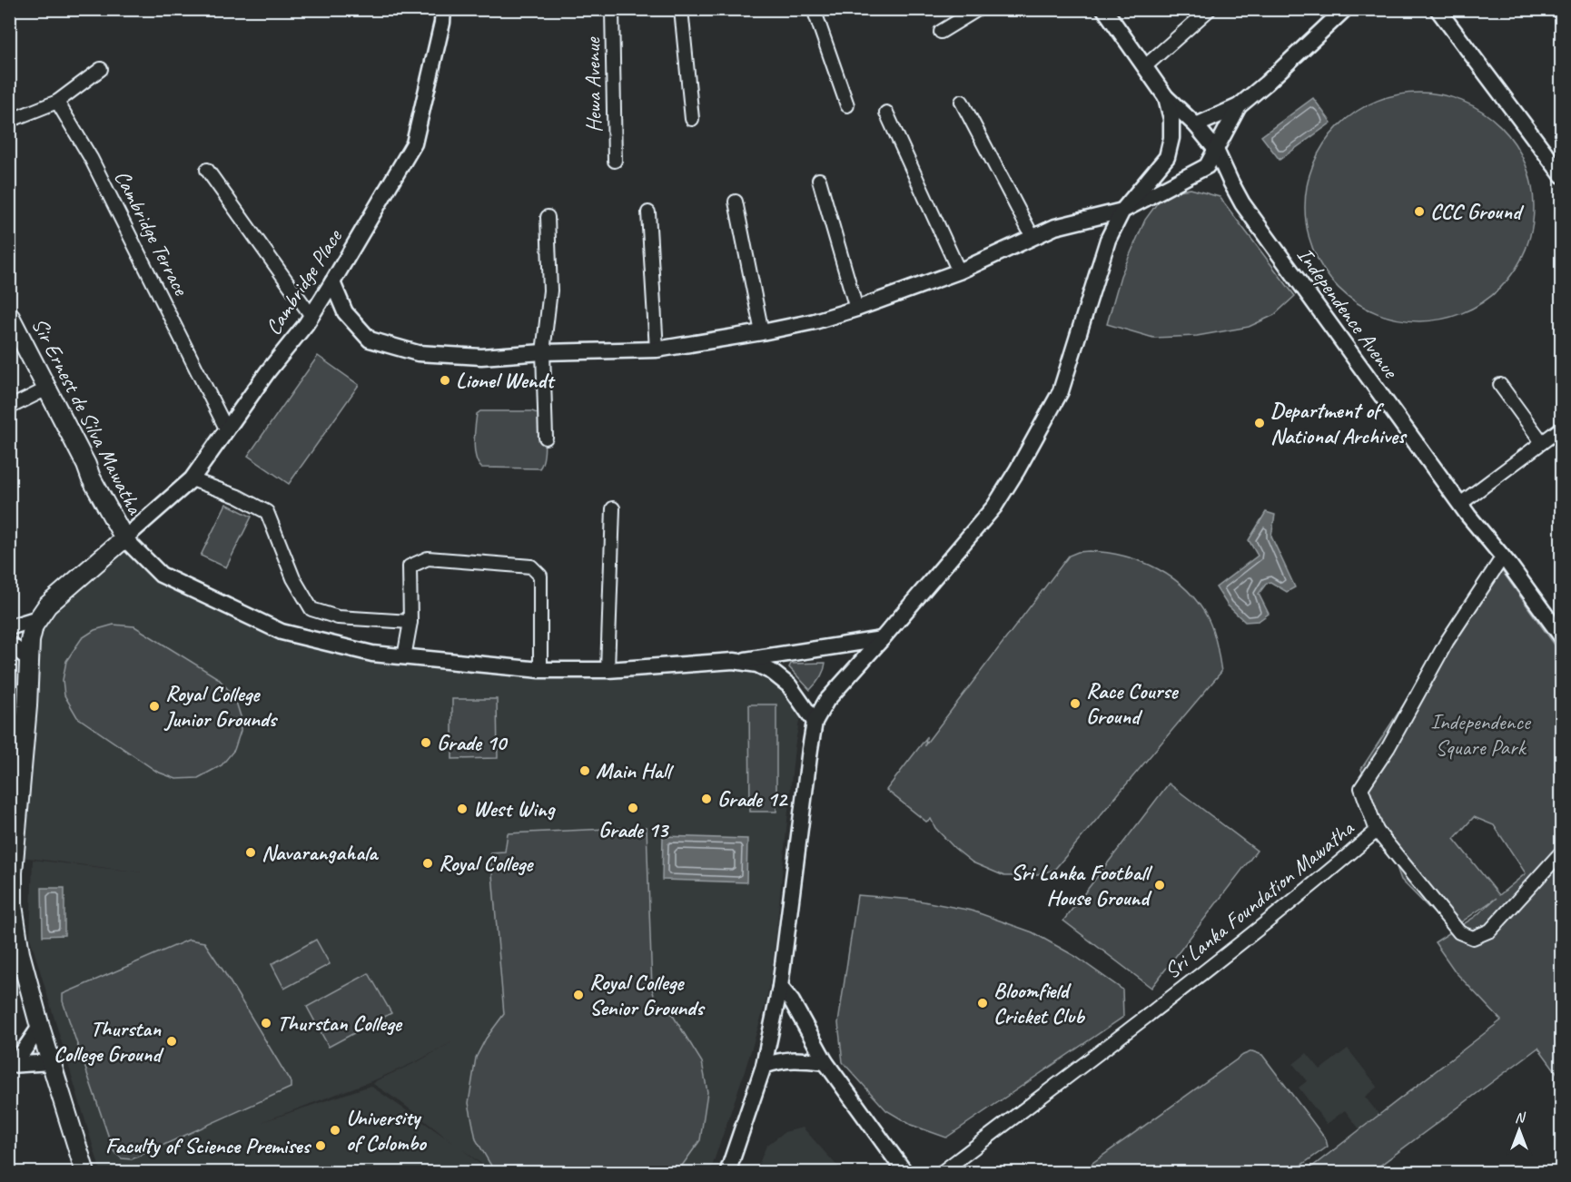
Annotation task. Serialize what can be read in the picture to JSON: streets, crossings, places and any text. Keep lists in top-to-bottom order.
{
  "streets": {
    "highway": ["Sir Ernest de Silva Mawatha"],
    "main road": ["Cambridge Place", "Independence Avenue"],
    "street": ["Hewa Avenue", "Cambridge Terrace", "Sri Lanka Foundation Mawatha"]
  },
  "crossings": [
    ["Cambridge Terrace", "Cambridge Place"],
    ["Cambridge Place", "Sir Ernest de Silva Mawatha"],
    ["Independence Avenue", "Sri Lanka Foundation Mawatha"]
  ],
  "parks": ["Independence Square Park"],
  "places": [
    "CCC Ground",
    "Lionel Wendt",
    "Department of National Archives",
    "Race Course Ground",
    "Royal College Junior Grounds",
    "Grade 10",
    "Main Hall",
    "Grade 12",
    "Grade 13",
    "West Wing",
    "Navarangahala",
    "Royal College",
    "Sri Lanka Football House Ground",
    "Royal College Senior Grounds",
    "Bloomfield Cricket Club",
    "Thurstan College",
    "Thurstan College Ground",
    "University of Colombo",
    "Faculty of Science Premises"
  ],
  "north": "top"
}
